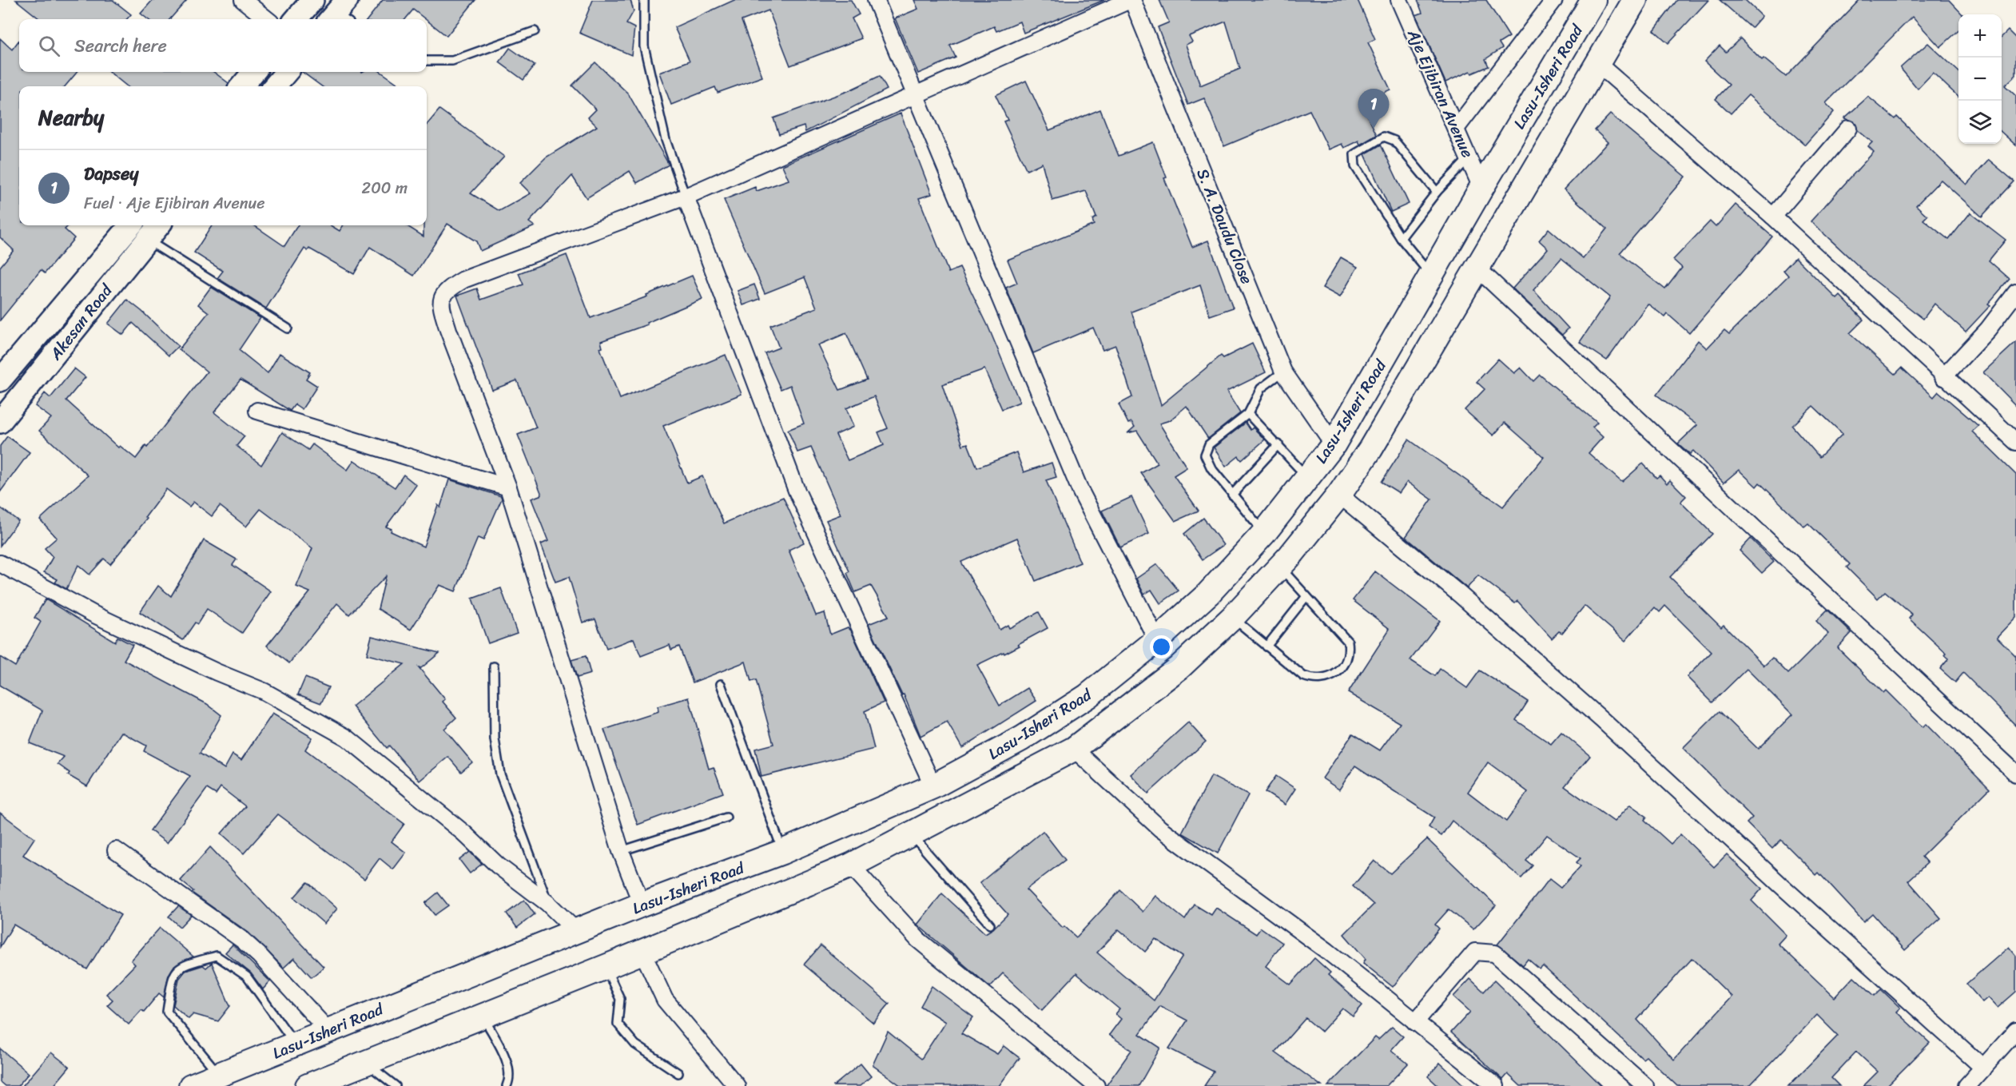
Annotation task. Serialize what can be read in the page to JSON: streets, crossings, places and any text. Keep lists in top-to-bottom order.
{
  "streets": {
    "main road": ["Lasu-Isheri Road"],
    "street": ["Aje Ejibiran Avenue", "S. A. Daudu Close", "Akesan Road"]
  },
  "crossings": [
    ["Lasu-Isheri Road", "Aje Ejibiran Avenue"],
    ["Lasu-Isheri Road", "S. A. Daudu Close"]
  ],
  "page": {
    "map_buttons": ["+", "−"],
    "search": "Search here",
    "heading": "Nearby",
    "pins": "1",
    "list": [
      {
        "mark": "1",
        "name": "Dapsey",
        "note": "Fuel · Aje Ejibiran Avenue",
        "value": "200 m"
      }
    ]
  }
}
